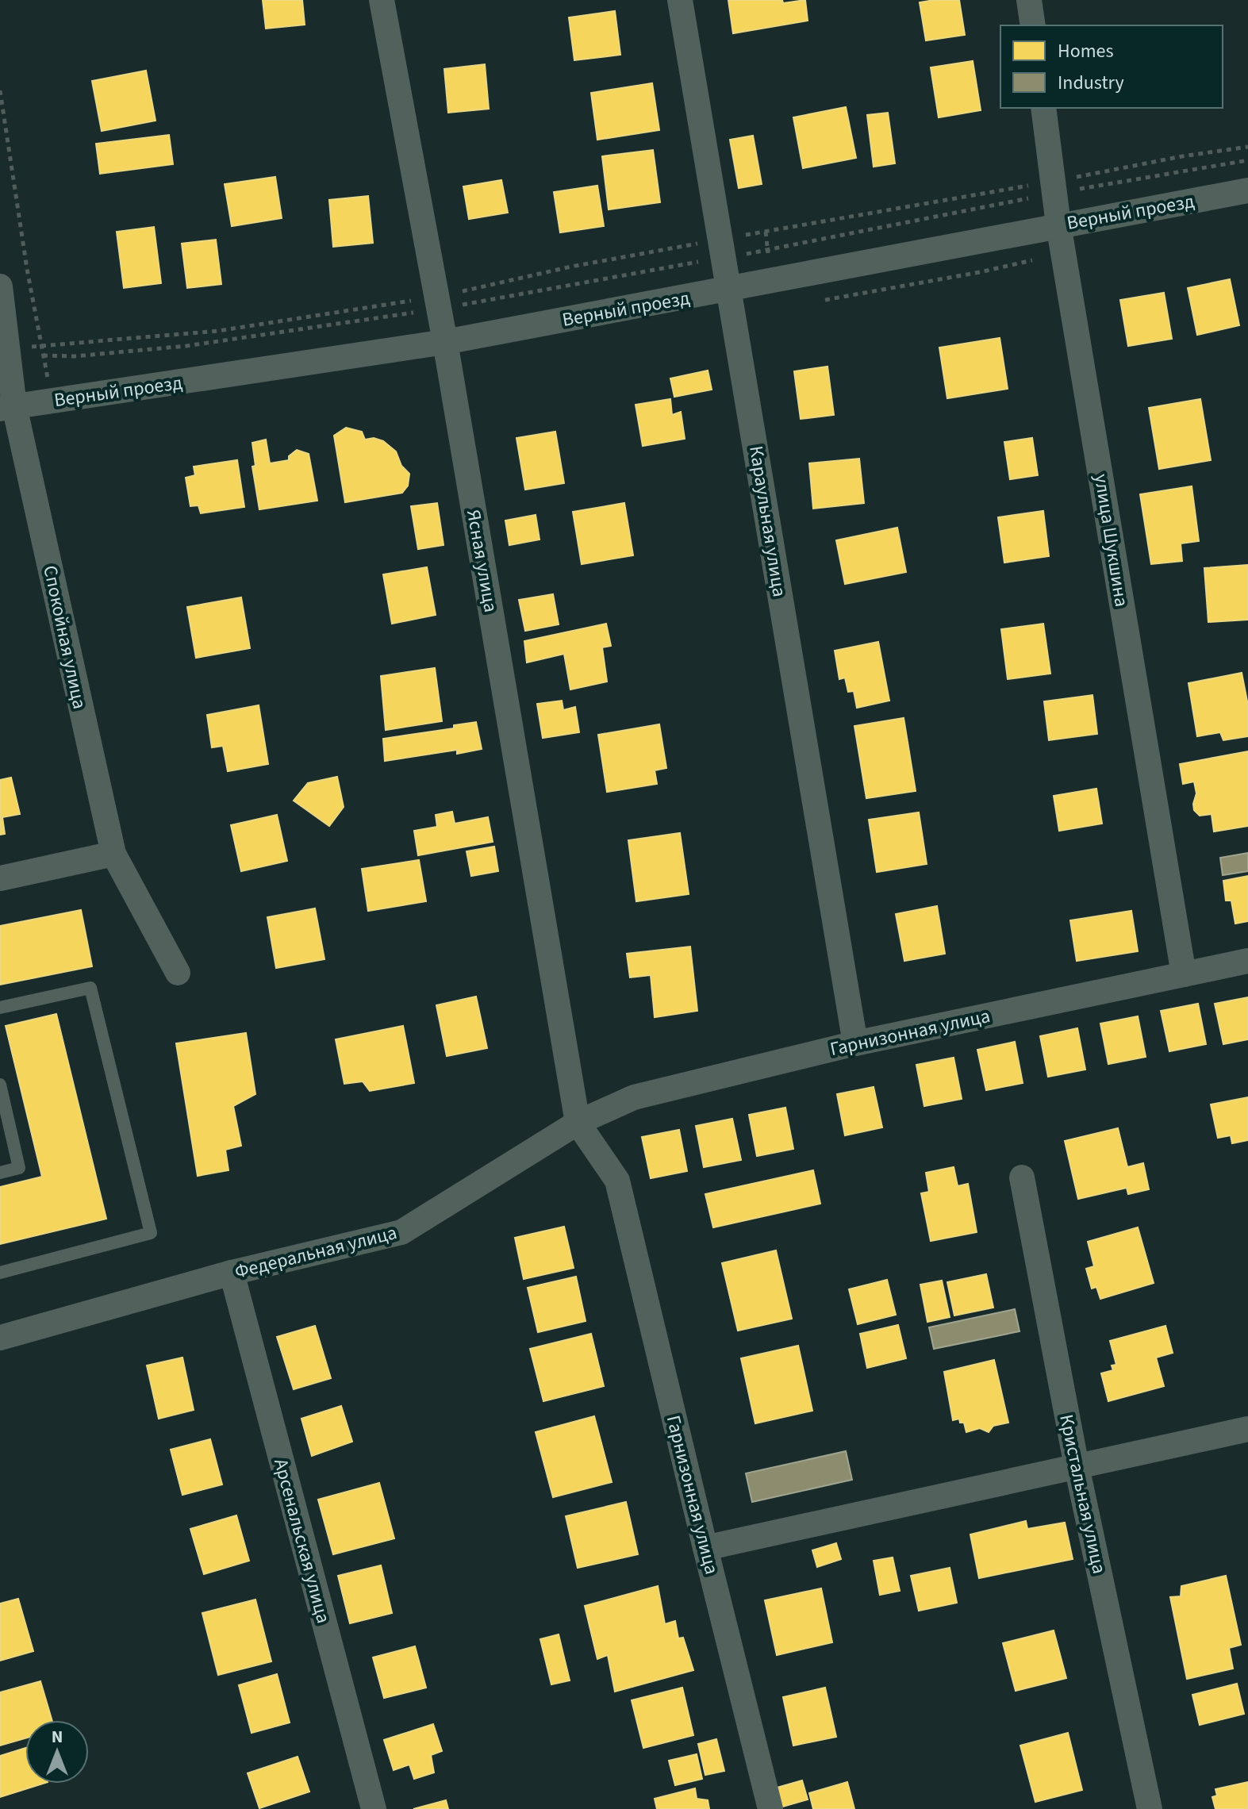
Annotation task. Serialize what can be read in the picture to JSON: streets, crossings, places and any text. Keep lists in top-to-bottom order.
{
  "streets": {
    "street": [
      "Верный проезд",
      "Караульная улица",
      "улица Шукшина",
      "Ясная улица",
      "Спокойная улица",
      "Гарнизонная улица",
      "Федеральная улица",
      "Кристальная улица",
      "Арсенальская улица"
    ]
  },
  "crossings": [
    ["Верный проезд", "Караульная улица"],
    ["Верный проезд", "улица Шукшина"],
    ["Верный проезд", "Ясная улица"],
    ["Верный проезд", "Спокойная улица"],
    ["Караульная улица", "Гарнизонная улица"],
    ["улица Шукшина", "Гарнизонная улица"],
    ["Ясная улица", "Гарнизонная улица"],
    ["Ясная улица", "Федеральная улица"],
    ["Гарнизонная улица", "Федеральная улица"],
    ["Федеральная улица", "Арсенальская улица"]
  ],
  "legend": ["Homes", "Industry"],
  "north": "top"
}
